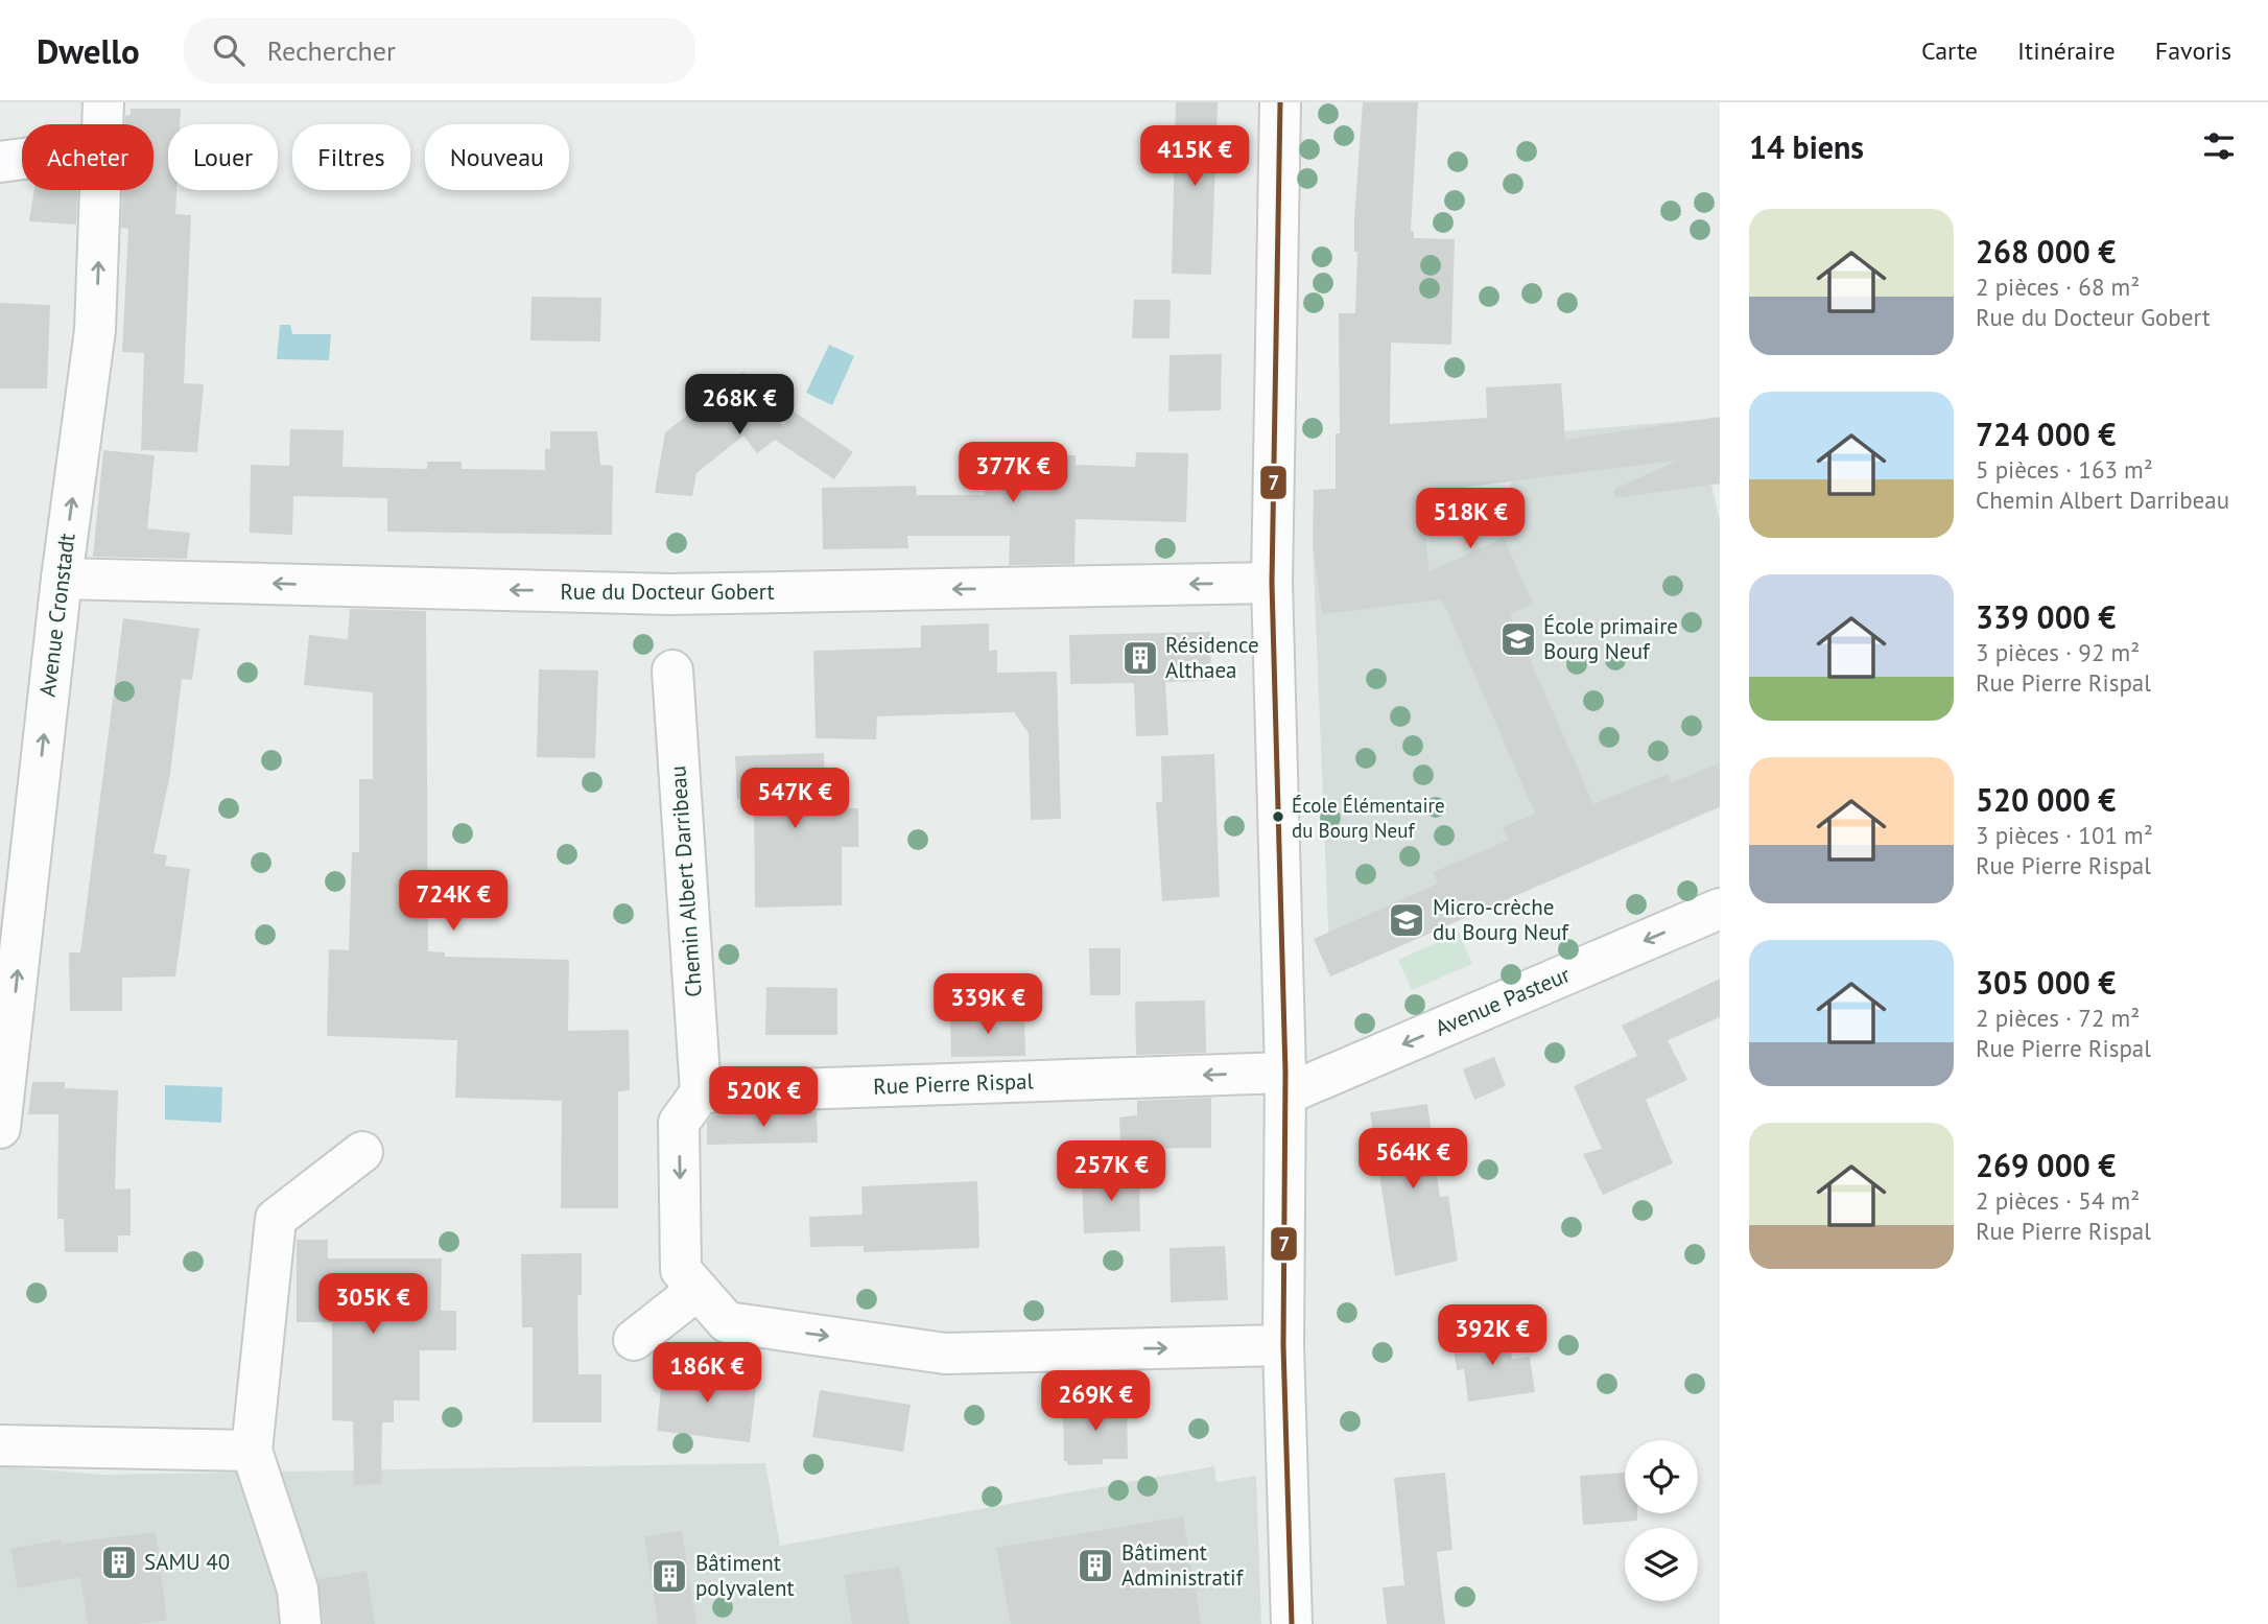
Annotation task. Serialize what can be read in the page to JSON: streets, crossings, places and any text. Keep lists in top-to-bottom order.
{
  "streets": {
    "street": [
      "Rue du Docteur Gobert",
      "Avenue Cronstadt",
      "Chemin Albert Darribeau",
      "Avenue Pasteur",
      "Rue Pierre Rispal"
    ]
  },
  "crossings": [
    ["Rue du Docteur Gobert", "Avenue Cronstadt"],
    ["Chemin Albert Darribeau", "Rue Pierre Rispal"],
    ["Avenue Pasteur", "Rue Pierre Rispal"]
  ],
  "one_way": ["Rue du Docteur Gobert", "Avenue Cronstadt", "Avenue Pasteur"],
  "places": {
    "school or university": ["École primaire Bourg Neuf", "Micro-crèche du Bourg Neuf"],
    "building": [
      "Résidence Althaea",
      "SAMU 40",
      "Bâtiment Administratif",
      "Bâtiment polyvalent"
    ],
    "other": ["École Élémentaire du Bourg Neuf"]
  },
  "lines": ["transit line 7"],
  "page": {
    "header": "Dwello",
    "search": "Rechercher",
    "nav": ["Carte", "Itinéraire", "Favoris"],
    "heading": "14 biens",
    "chip": [
      "Acheter",
      "Louer",
      "Filtres",
      "Nouveau"
    ],
    "price": [
      "415K €",
      "268K €",
      "377K €",
      "518K €",
      "547K €",
      "724K €",
      "339K €",
      "520K €",
      "564K €",
      "257K €",
      "305K €",
      "392K €",
      "186K €",
      "269K €"
    ],
    "list": [
      {
        "name": "268 000 €",
        "note": "2 pièces · 68 m² · Rue du Docteur Gobert"
      },
      {
        "name": "724 000 €",
        "note": "5 pièces · 163 m² · Chemin Albert Darribeau"
      },
      {
        "name": "339 000 €",
        "note": "3 pièces · 92 m² · Rue Pierre Rispal"
      },
      {
        "name": "520 000 €",
        "note": "3 pièces · 101 m² · Rue Pierre Rispal"
      },
      {
        "name": "305 000 €",
        "note": "2 pièces · 72 m² · Rue Pierre Rispal"
      },
      {
        "name": "269 000 €",
        "note": "2 pièces · 54 m² · Rue Pierre Rispal"
      }
    ]
  }
}
